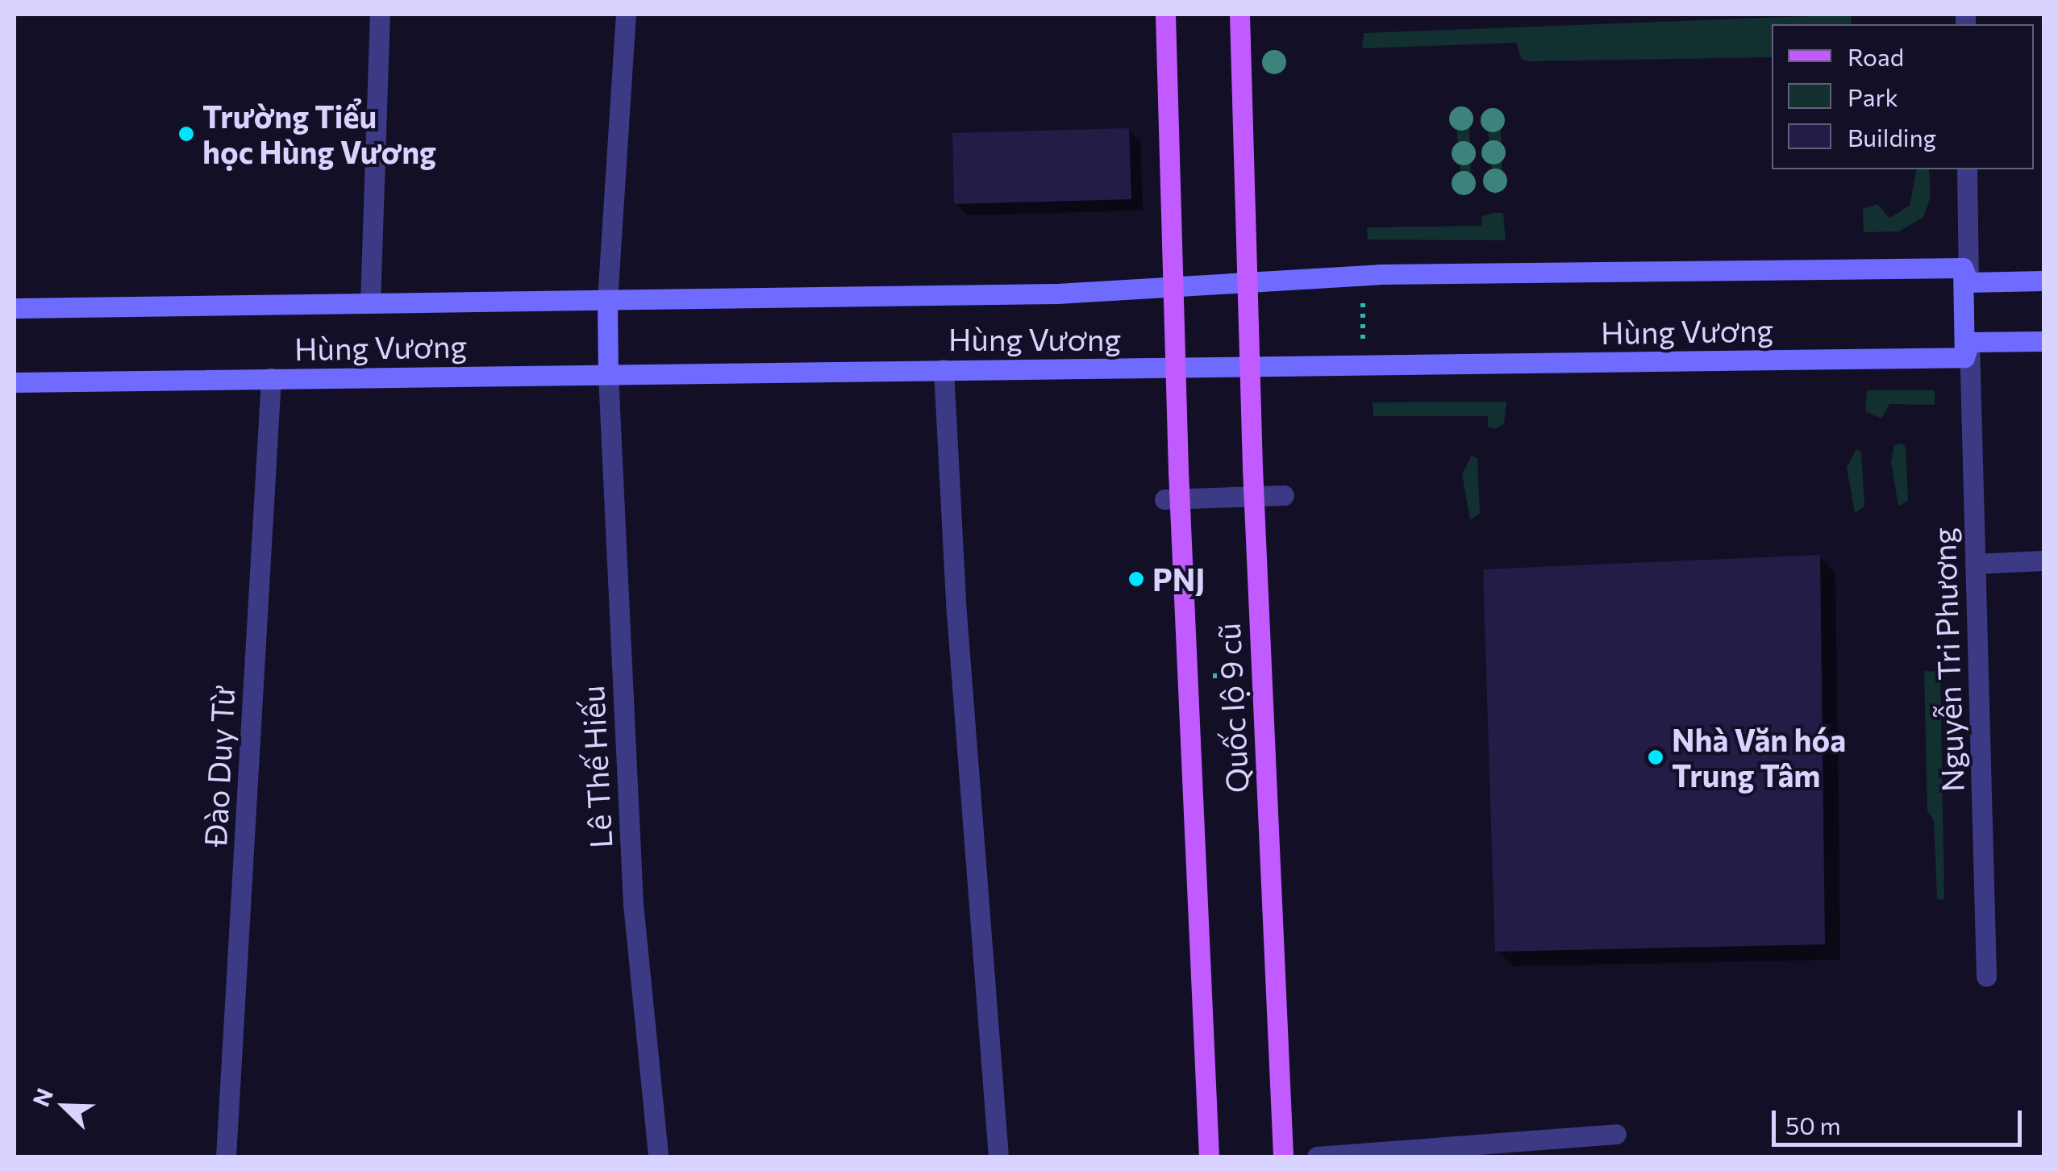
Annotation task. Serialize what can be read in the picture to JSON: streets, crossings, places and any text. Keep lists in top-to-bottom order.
{
  "streets": {
    "main road": ["Hùng Vương", "Quốc lộ 9 cũ"],
    "street": ["Nguyễn Tri Phương", "Đào Duy Từ", "Lê Thế Hiếu"]
  },
  "crossings": [
    ["Hùng Vương", "Nguyễn Tri Phương"],
    ["Hùng Vương", "Quốc lộ 9 cũ"],
    ["Hùng Vương", "Đào Duy Từ"],
    ["Hùng Vương", "Lê Thế Hiếu"]
  ],
  "places": ["Trường Tiểu học Hùng Vương", "PNJ", "Nhà Văn hóa Trung Tâm"],
  "legend": ["Road", "Park", "Building"],
  "scale_bar": "50 m",
  "north": "top left"
}
